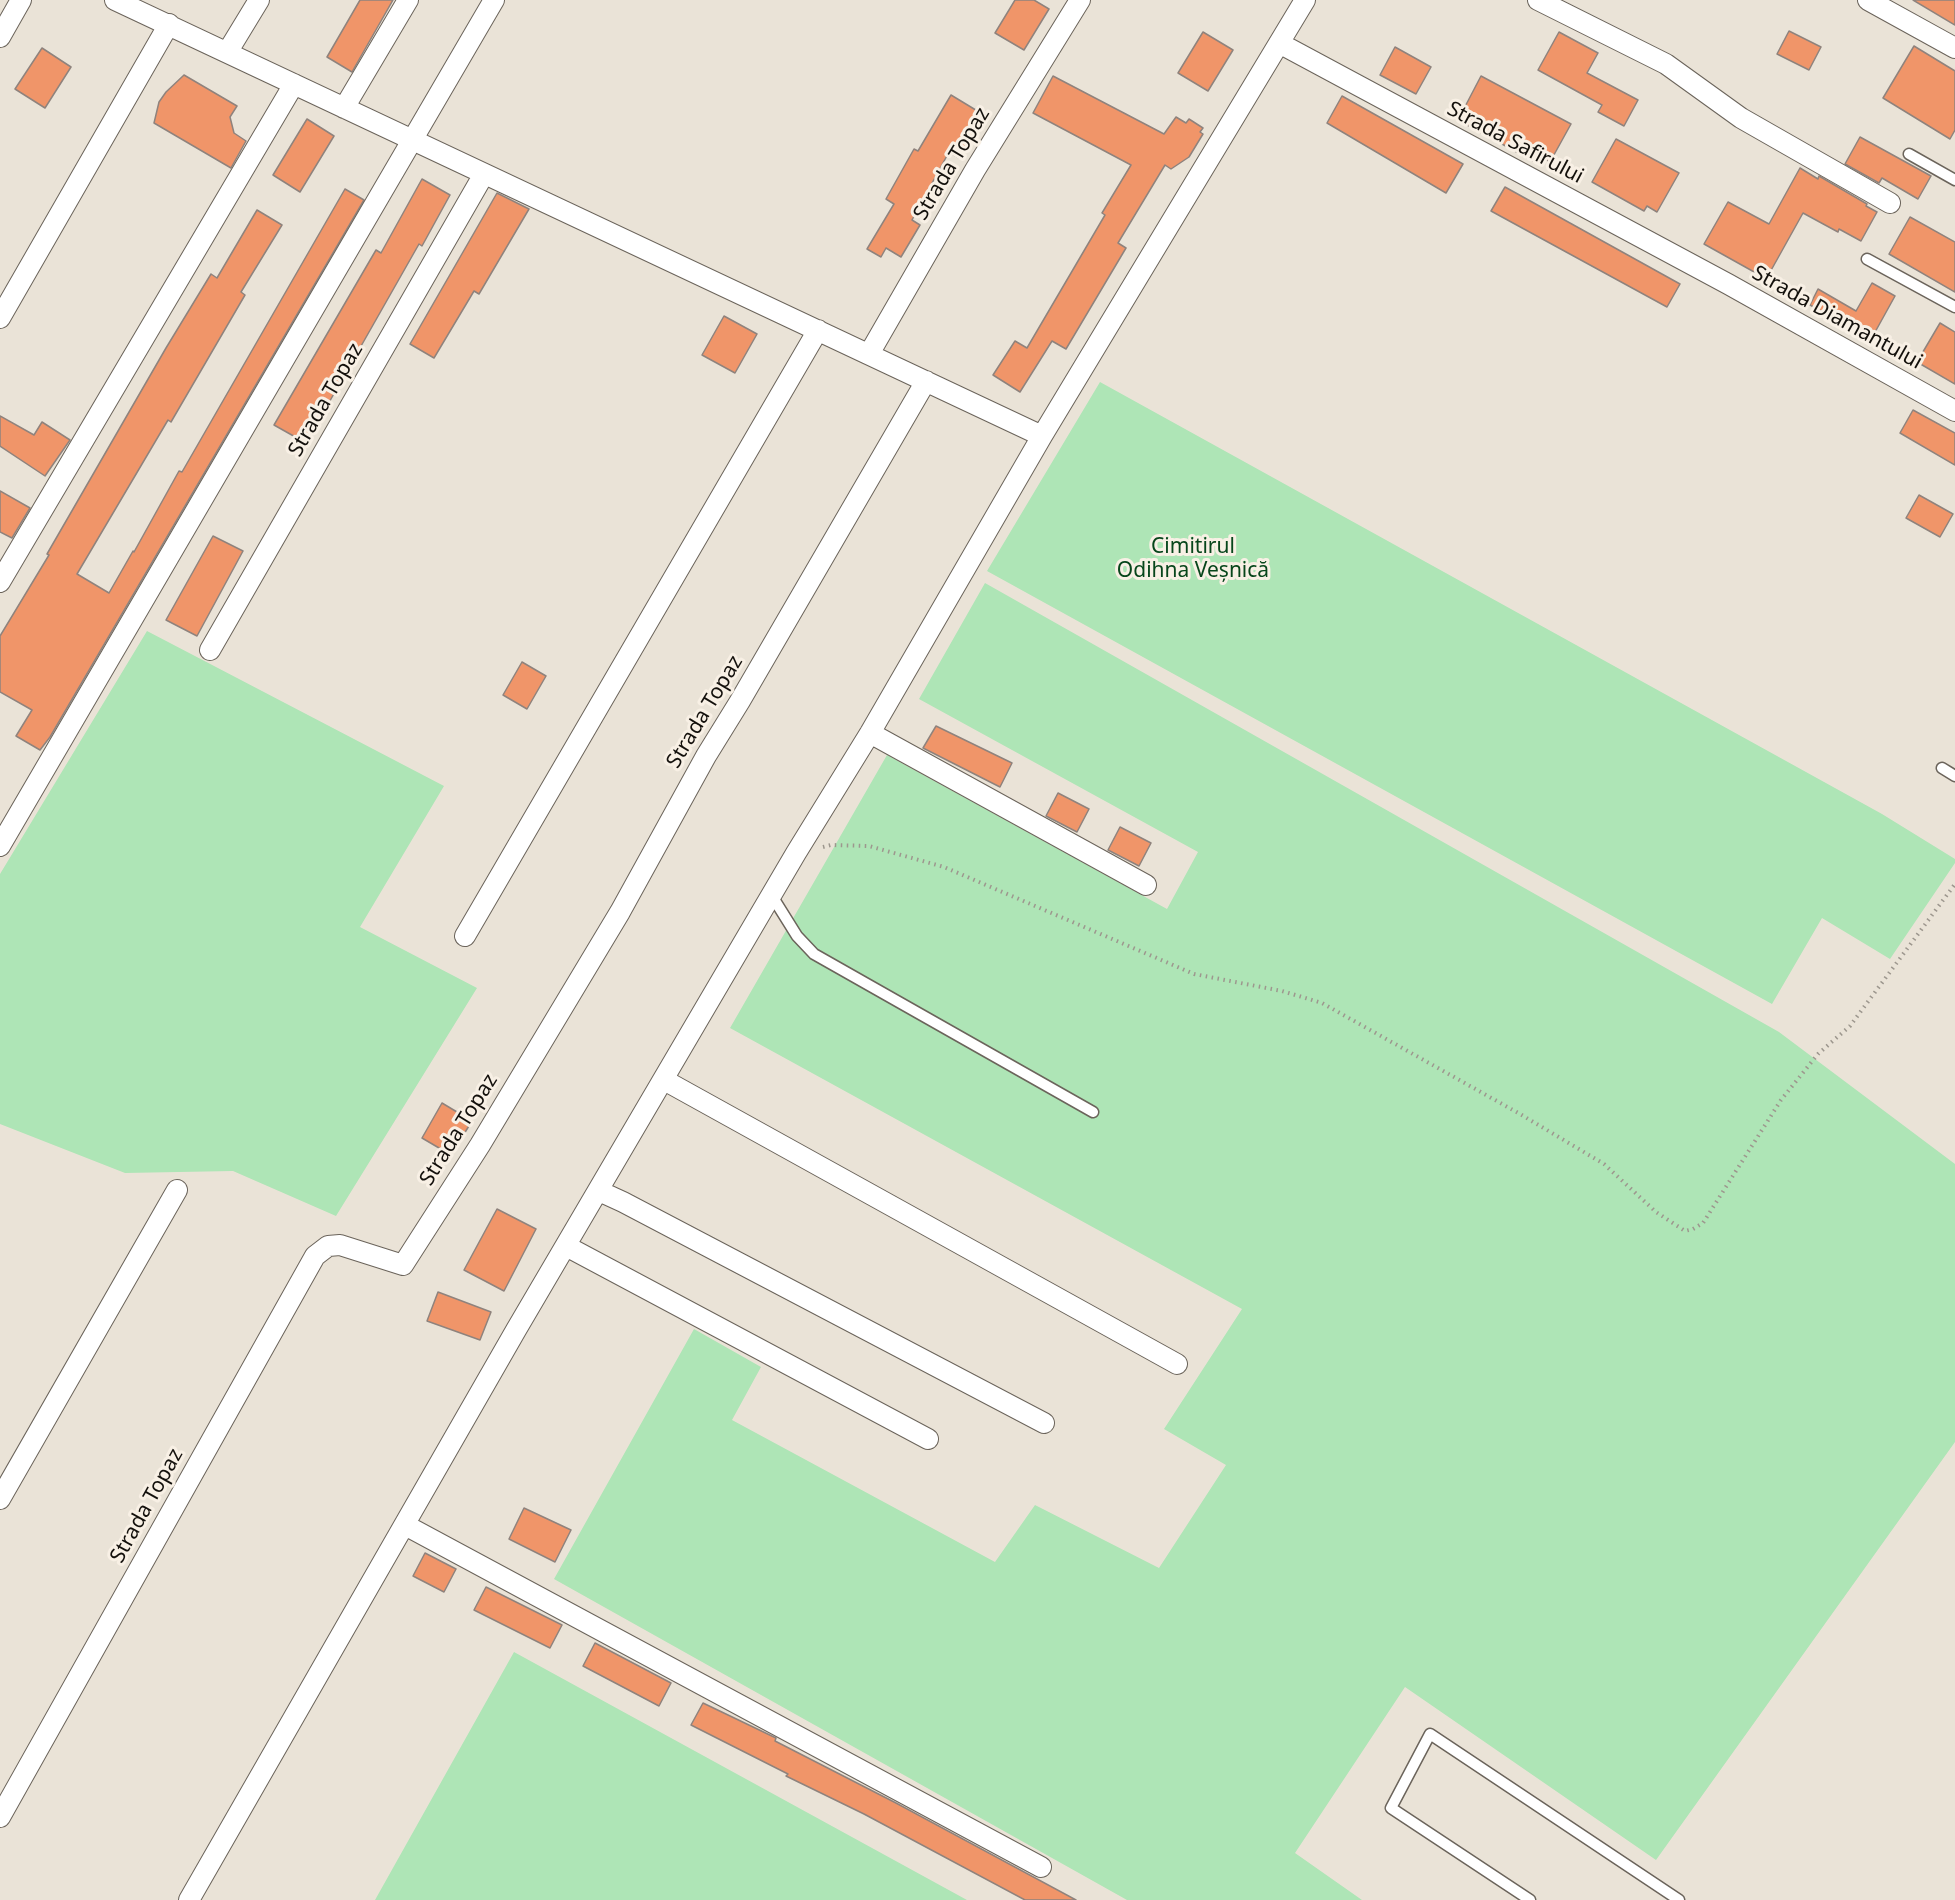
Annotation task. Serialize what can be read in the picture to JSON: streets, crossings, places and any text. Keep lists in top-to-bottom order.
{
  "streets": {
    "street": ["Strada Safirului", "Strada Topaz", "Strada Diamantului"]
  },
  "crossings": [
    ["Strada Safirului", "Strada Diamantului"]
  ],
  "parks": ["Cimitirul Odihna Veșnică"]
}
